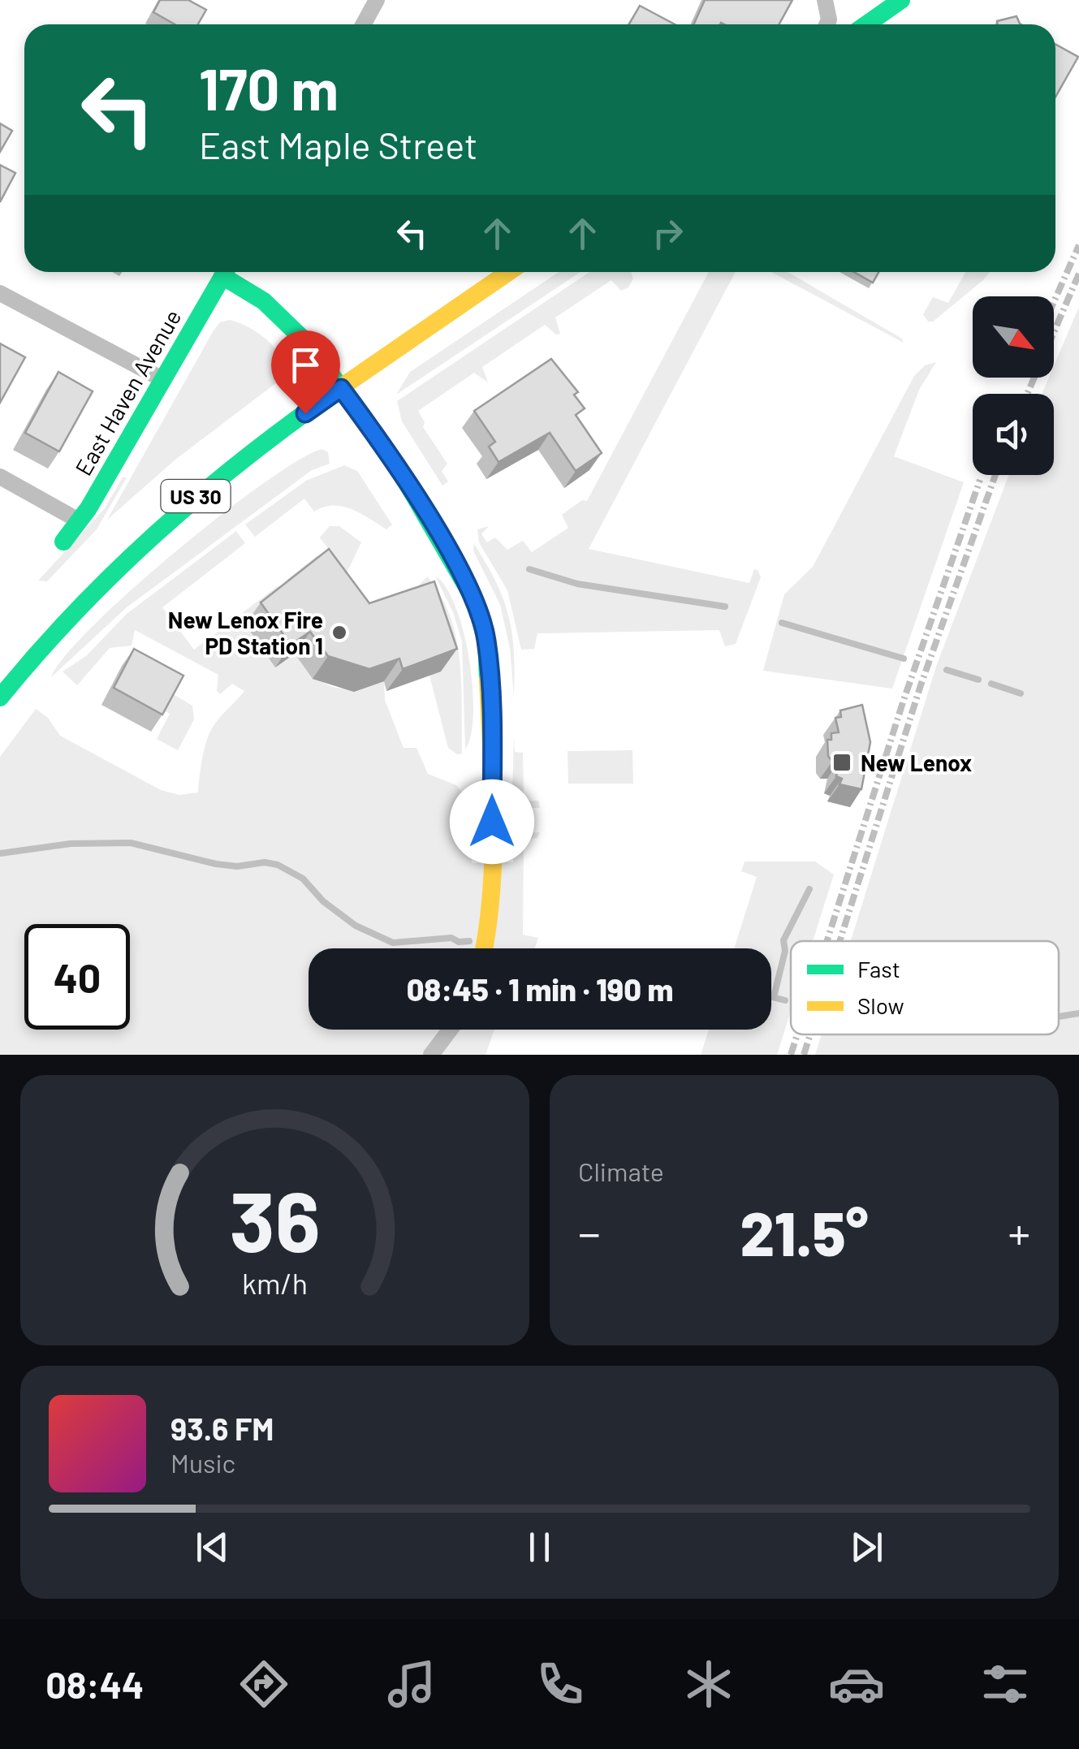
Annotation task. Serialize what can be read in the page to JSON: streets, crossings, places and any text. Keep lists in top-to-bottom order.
{
  "streets": {
    "street": ["East Haven Avenue", "US 30"]
  },
  "places": {
    "other": ["New Lenox Fire PD Station 1"],
    "transit": ["New Lenox"]
  },
  "legend": ["Fast", "Slow"],
  "north": "bottom right",
  "page": {
    "turn": ["170 m", "East Maple Street"],
    "limit": "40",
    "trip": "08:45 · 1 min · 190 m",
    "tile": "Climate",
    "heat": ["−", "21.5°", "+"],
    "song": ["93.6 FM", "Music"],
    "tabs": "08:44",
    "gauge": ["36", "km/h"]
  }
}
